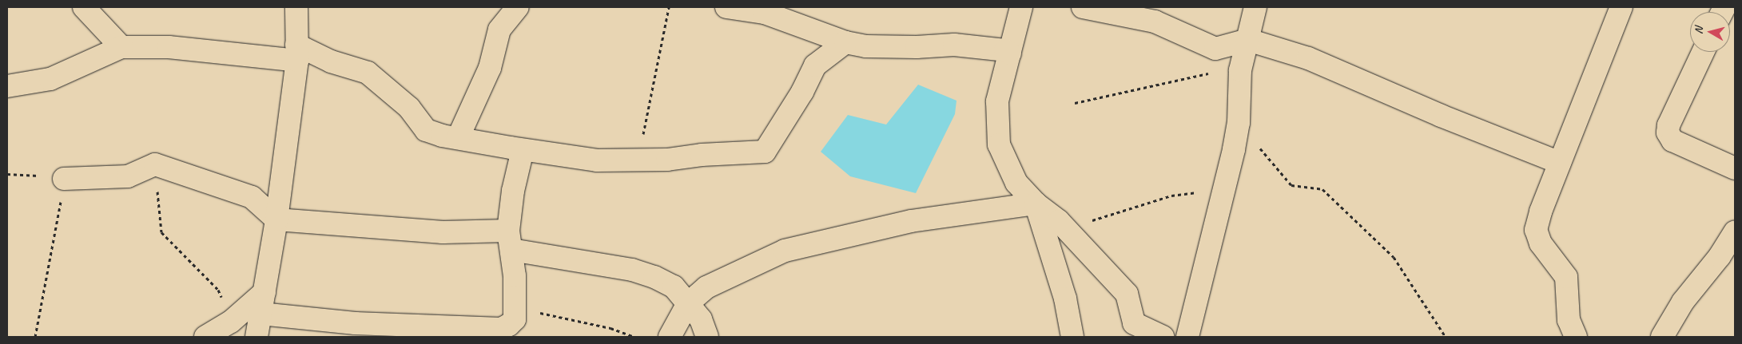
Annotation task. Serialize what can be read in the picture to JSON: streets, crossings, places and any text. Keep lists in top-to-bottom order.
{
  "north": "left"
}
